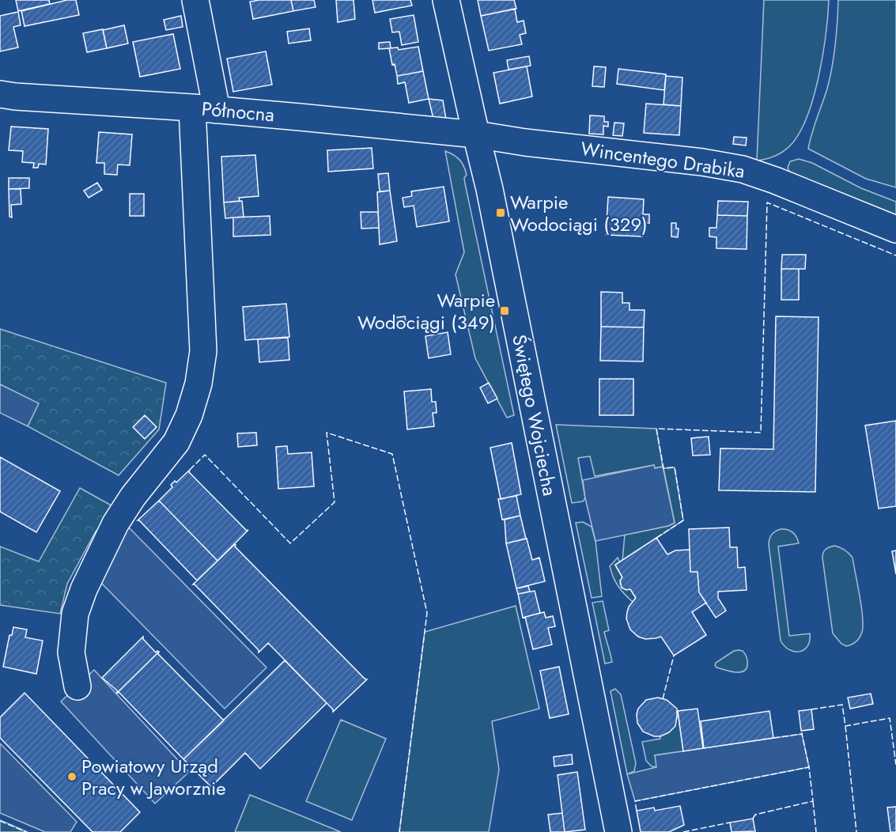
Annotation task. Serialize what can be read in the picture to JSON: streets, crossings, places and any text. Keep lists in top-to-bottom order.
{
  "streets": {
    "street": ["Północna", "Wincentego Drabika", "Świętego Wojciecha"]
  },
  "crossings": [
    ["Północna", "Wincentego Drabika"],
    ["Północna", "Świętego Wojciecha"],
    ["Wincentego Drabika", "Świętego Wojciecha"]
  ],
  "places": {
    "transit": ["Warpie Wodociągi (329)", "Warpie Wodociągi (349)"],
    "other": ["Powiatowy Urząd Pracy w Jaworznie"]
  }
}
